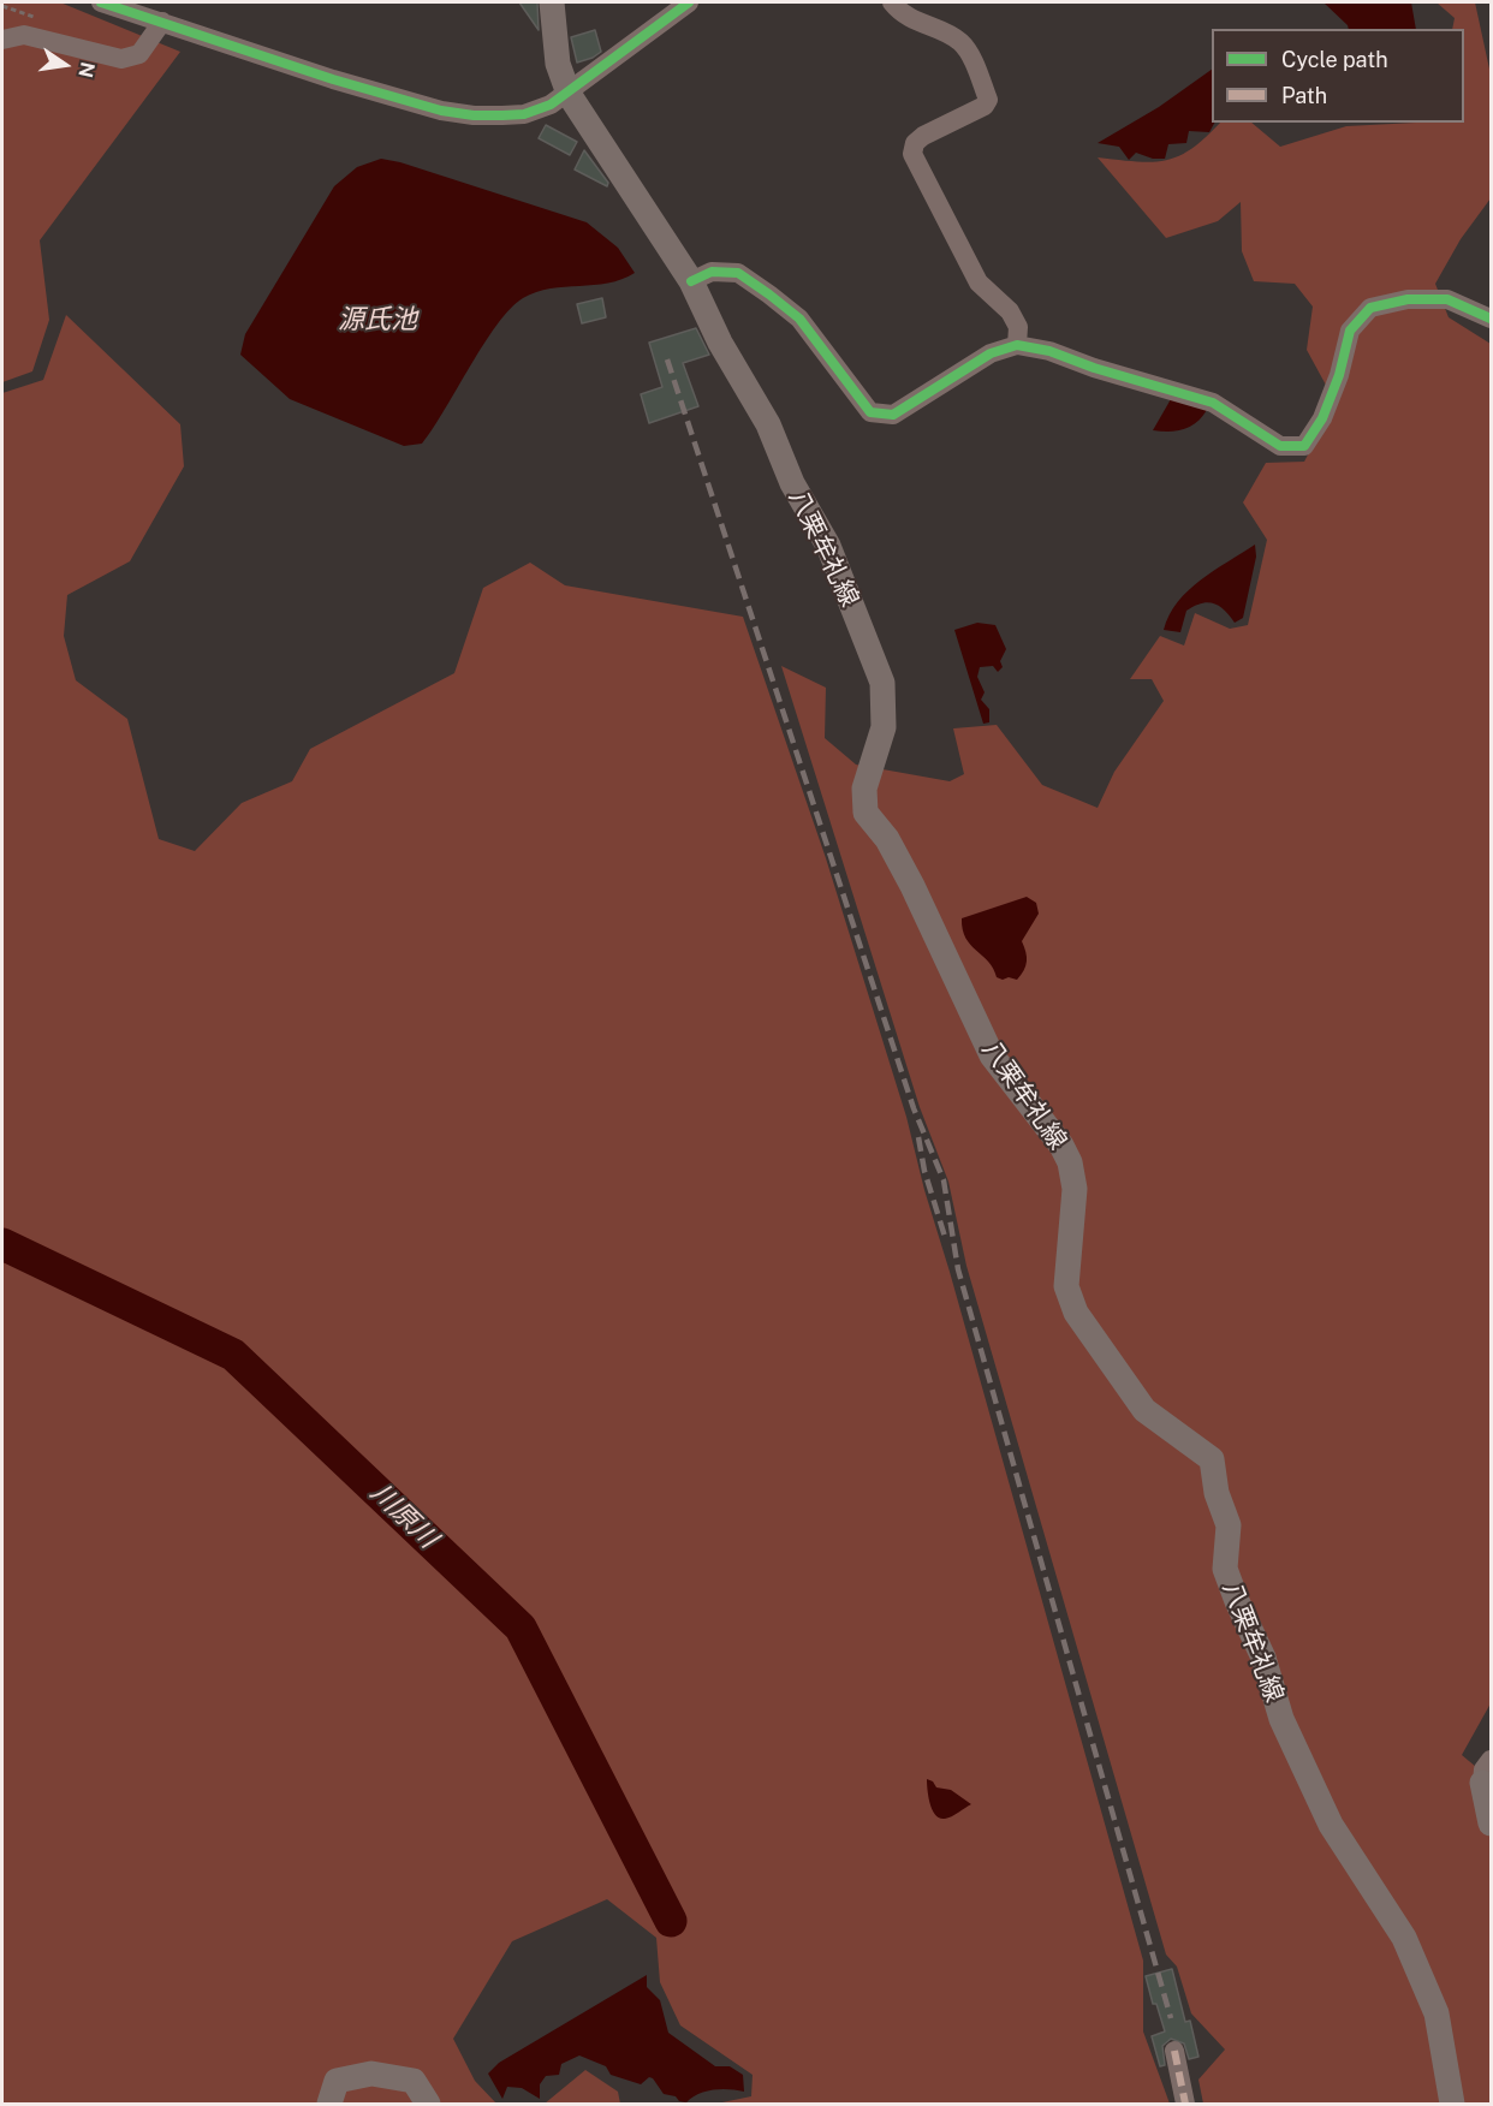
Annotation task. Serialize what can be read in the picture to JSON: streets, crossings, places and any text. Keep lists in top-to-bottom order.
{
  "streets": {
    "main road": ["八栗牟礼線"]
  },
  "water": ["源氏池", "川原川"],
  "legend": ["Cycle path", "Path"],
  "north": "right"
}
